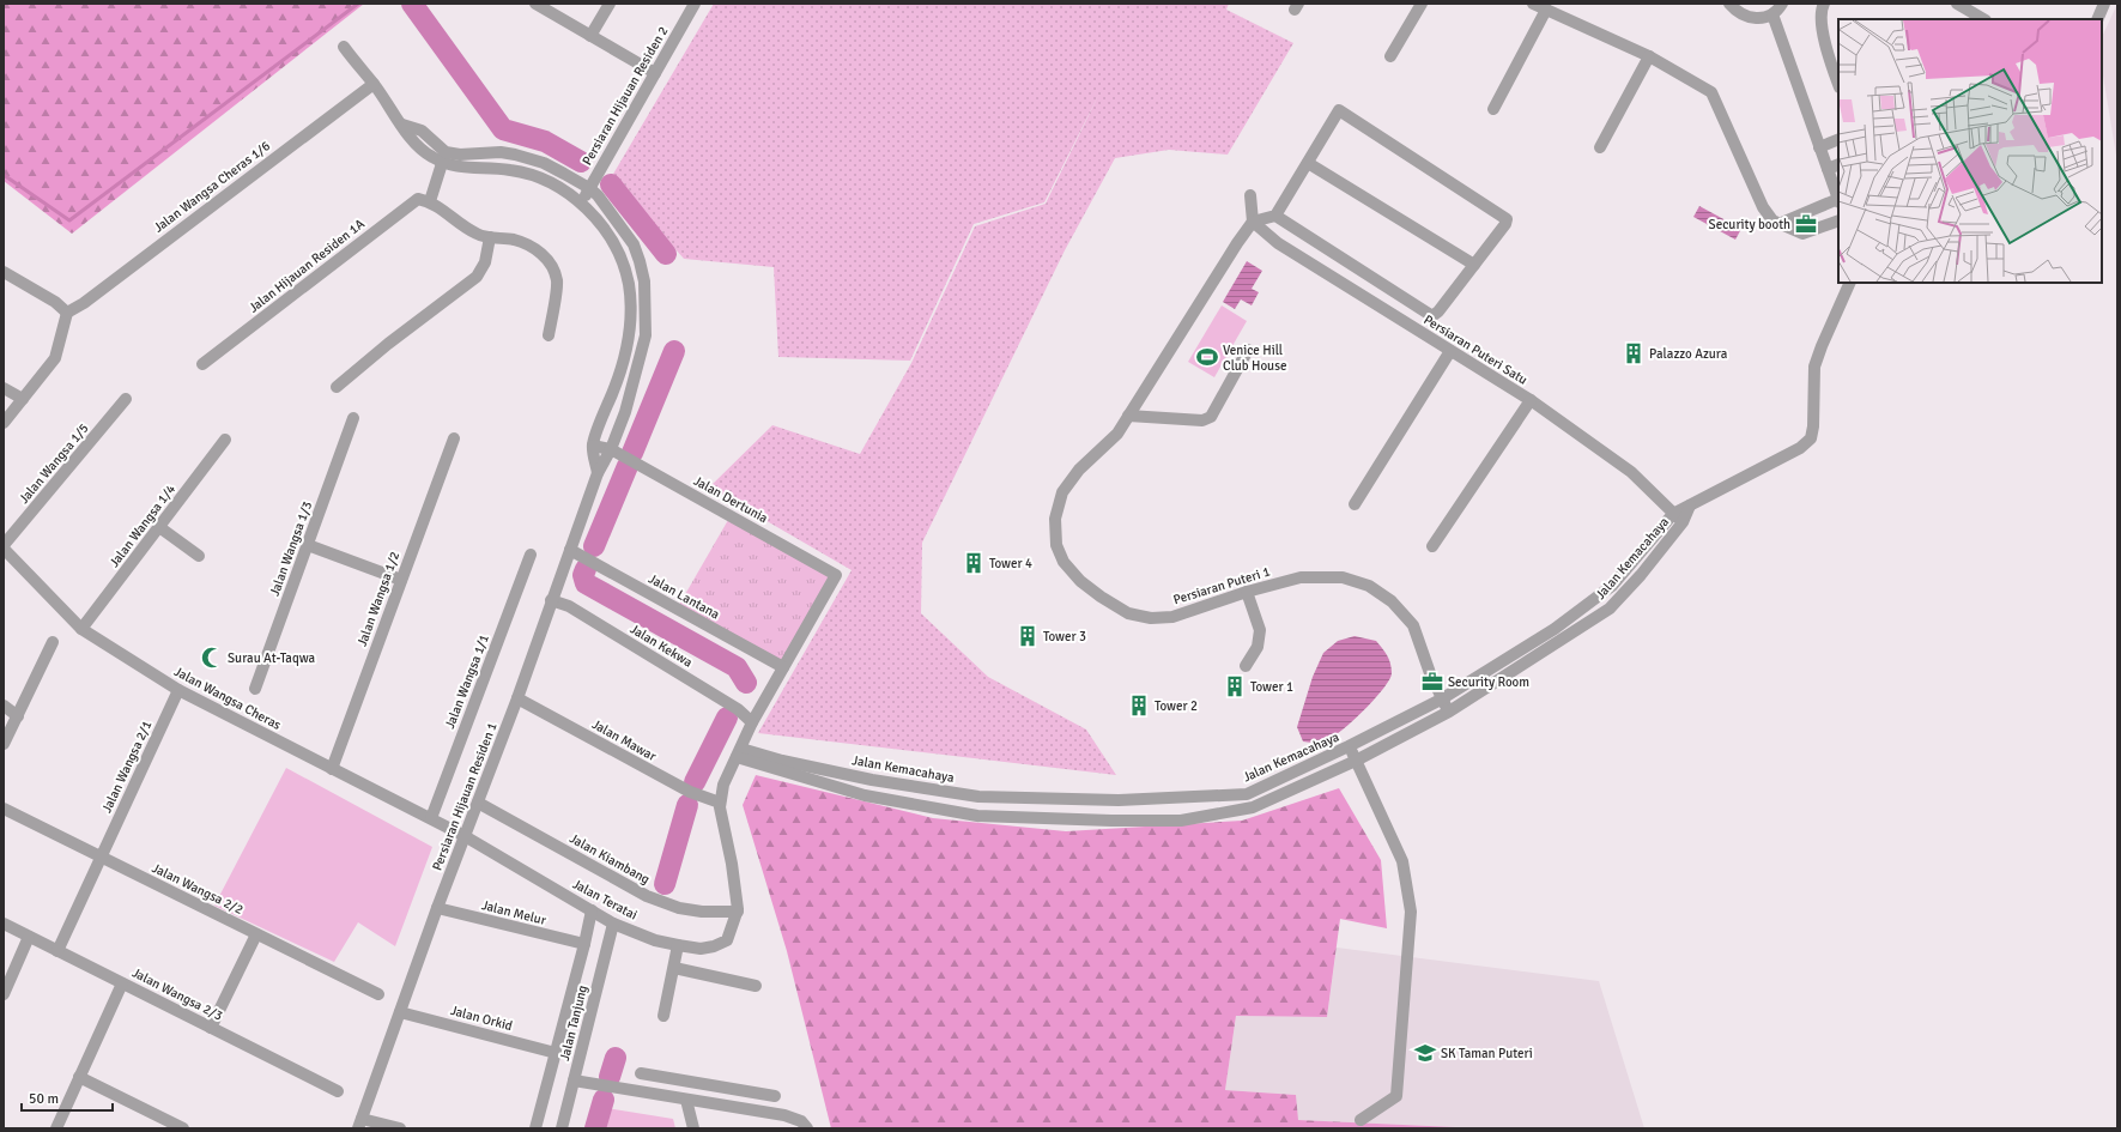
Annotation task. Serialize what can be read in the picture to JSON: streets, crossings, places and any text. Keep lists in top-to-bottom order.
{
  "streets": {
    "street": [
      "Persiaran Hijauan Residen 2",
      "Jalan Wangsa Cheras 1/6",
      "Jalan Hijauan Residen 1A",
      "Persiaran Puteri Satu",
      "Jalan Wangsa 1/5",
      "Jalan Dertunia",
      "Jalan Wangsa 1/4",
      "Jalan Wangsa 1/3",
      "Jalan Kemacahaya",
      "Persiaran Puteri 1",
      "Jalan Lantana",
      "Jalan Wangsa 1/2",
      "Jalan Kekwa",
      "Jalan Wangsa 1/1",
      "Jalan Wangsa Cheras",
      "Jalan Mawar",
      "Jalan Wangsa 2/1",
      "Persiaran Hijauan Residen 1",
      "Jalan Kiambang",
      "Jalan Wangsa 2/2",
      "Jalan Teratai",
      "Jalan Melur",
      "Jalan Wangsa 2/3",
      "Jalan Orkid",
      "Jalan Tanjung"
    ]
  },
  "crossings": [
    ["Persiaran Hijauan Residen 2", "Persiaran Hijauan Residen 1"],
    ["Jalan Wangsa Cheras 1/6", "Persiaran Hijauan Residen 1"],
    ["Persiaran Puteri Satu", "Jalan Kemacahaya"],
    ["Persiaran Puteri Satu", "Persiaran Puteri 1"],
    ["Jalan Dertunia", "Persiaran Hijauan Residen 1"],
    ["Jalan Dertunia", "Jalan Teratai"],
    ["Jalan Wangsa 1/4", "Jalan Wangsa Cheras"],
    ["Jalan Kemacahaya", "Persiaran Puteri 1"],
    ["Jalan Kemacahaya", "Jalan Teratai"],
    ["Jalan Lantana", "Persiaran Hijauan Residen 1"],
    ["Jalan Lantana", "Jalan Teratai"],
    ["Jalan Wangsa 1/2", "Jalan Wangsa Cheras"],
    ["Jalan Kekwa", "Persiaran Hijauan Residen 1"],
    ["Jalan Kekwa", "Jalan Teratai"],
    ["Jalan Wangsa 1/1", "Jalan Wangsa Cheras"],
    ["Jalan Wangsa Cheras", "Jalan Wangsa 2/1"],
    ["Jalan Wangsa Cheras", "Persiaran Hijauan Residen 1"],
    ["Jalan Wangsa Cheras", "Jalan Teratai"],
    ["Jalan Mawar", "Persiaran Hijauan Residen 1"],
    ["Jalan Mawar", "Jalan Teratai"],
    ["Jalan Wangsa 2/1", "Jalan Wangsa 2/2"],
    ["Jalan Wangsa 2/1", "Jalan Wangsa 2/3"],
    ["Persiaran Hijauan Residen 1", "Jalan Kiambang"],
    ["Persiaran Hijauan Residen 1", "Jalan Teratai"],
    ["Persiaran Hijauan Residen 1", "Jalan Melur"],
    ["Persiaran Hijauan Residen 1", "Jalan Orkid"],
    ["Jalan Kiambang", "Jalan Teratai"],
    ["Jalan Teratai", "Jalan Tanjung"]
  ],
  "places": {
    "office": ["Security booth", "Security Room"],
    "building": [
      "Palazzo Azura",
      "Tower 4",
      "Tower 3",
      "Tower 1",
      "Tower 2"
    ],
    "sports": ["Venice Hill Club House"],
    "mosque": ["Surau At-Taqwa"],
    "school or university": ["SK Taman Puteri"]
  },
  "scale_bar": "50 m"
}
